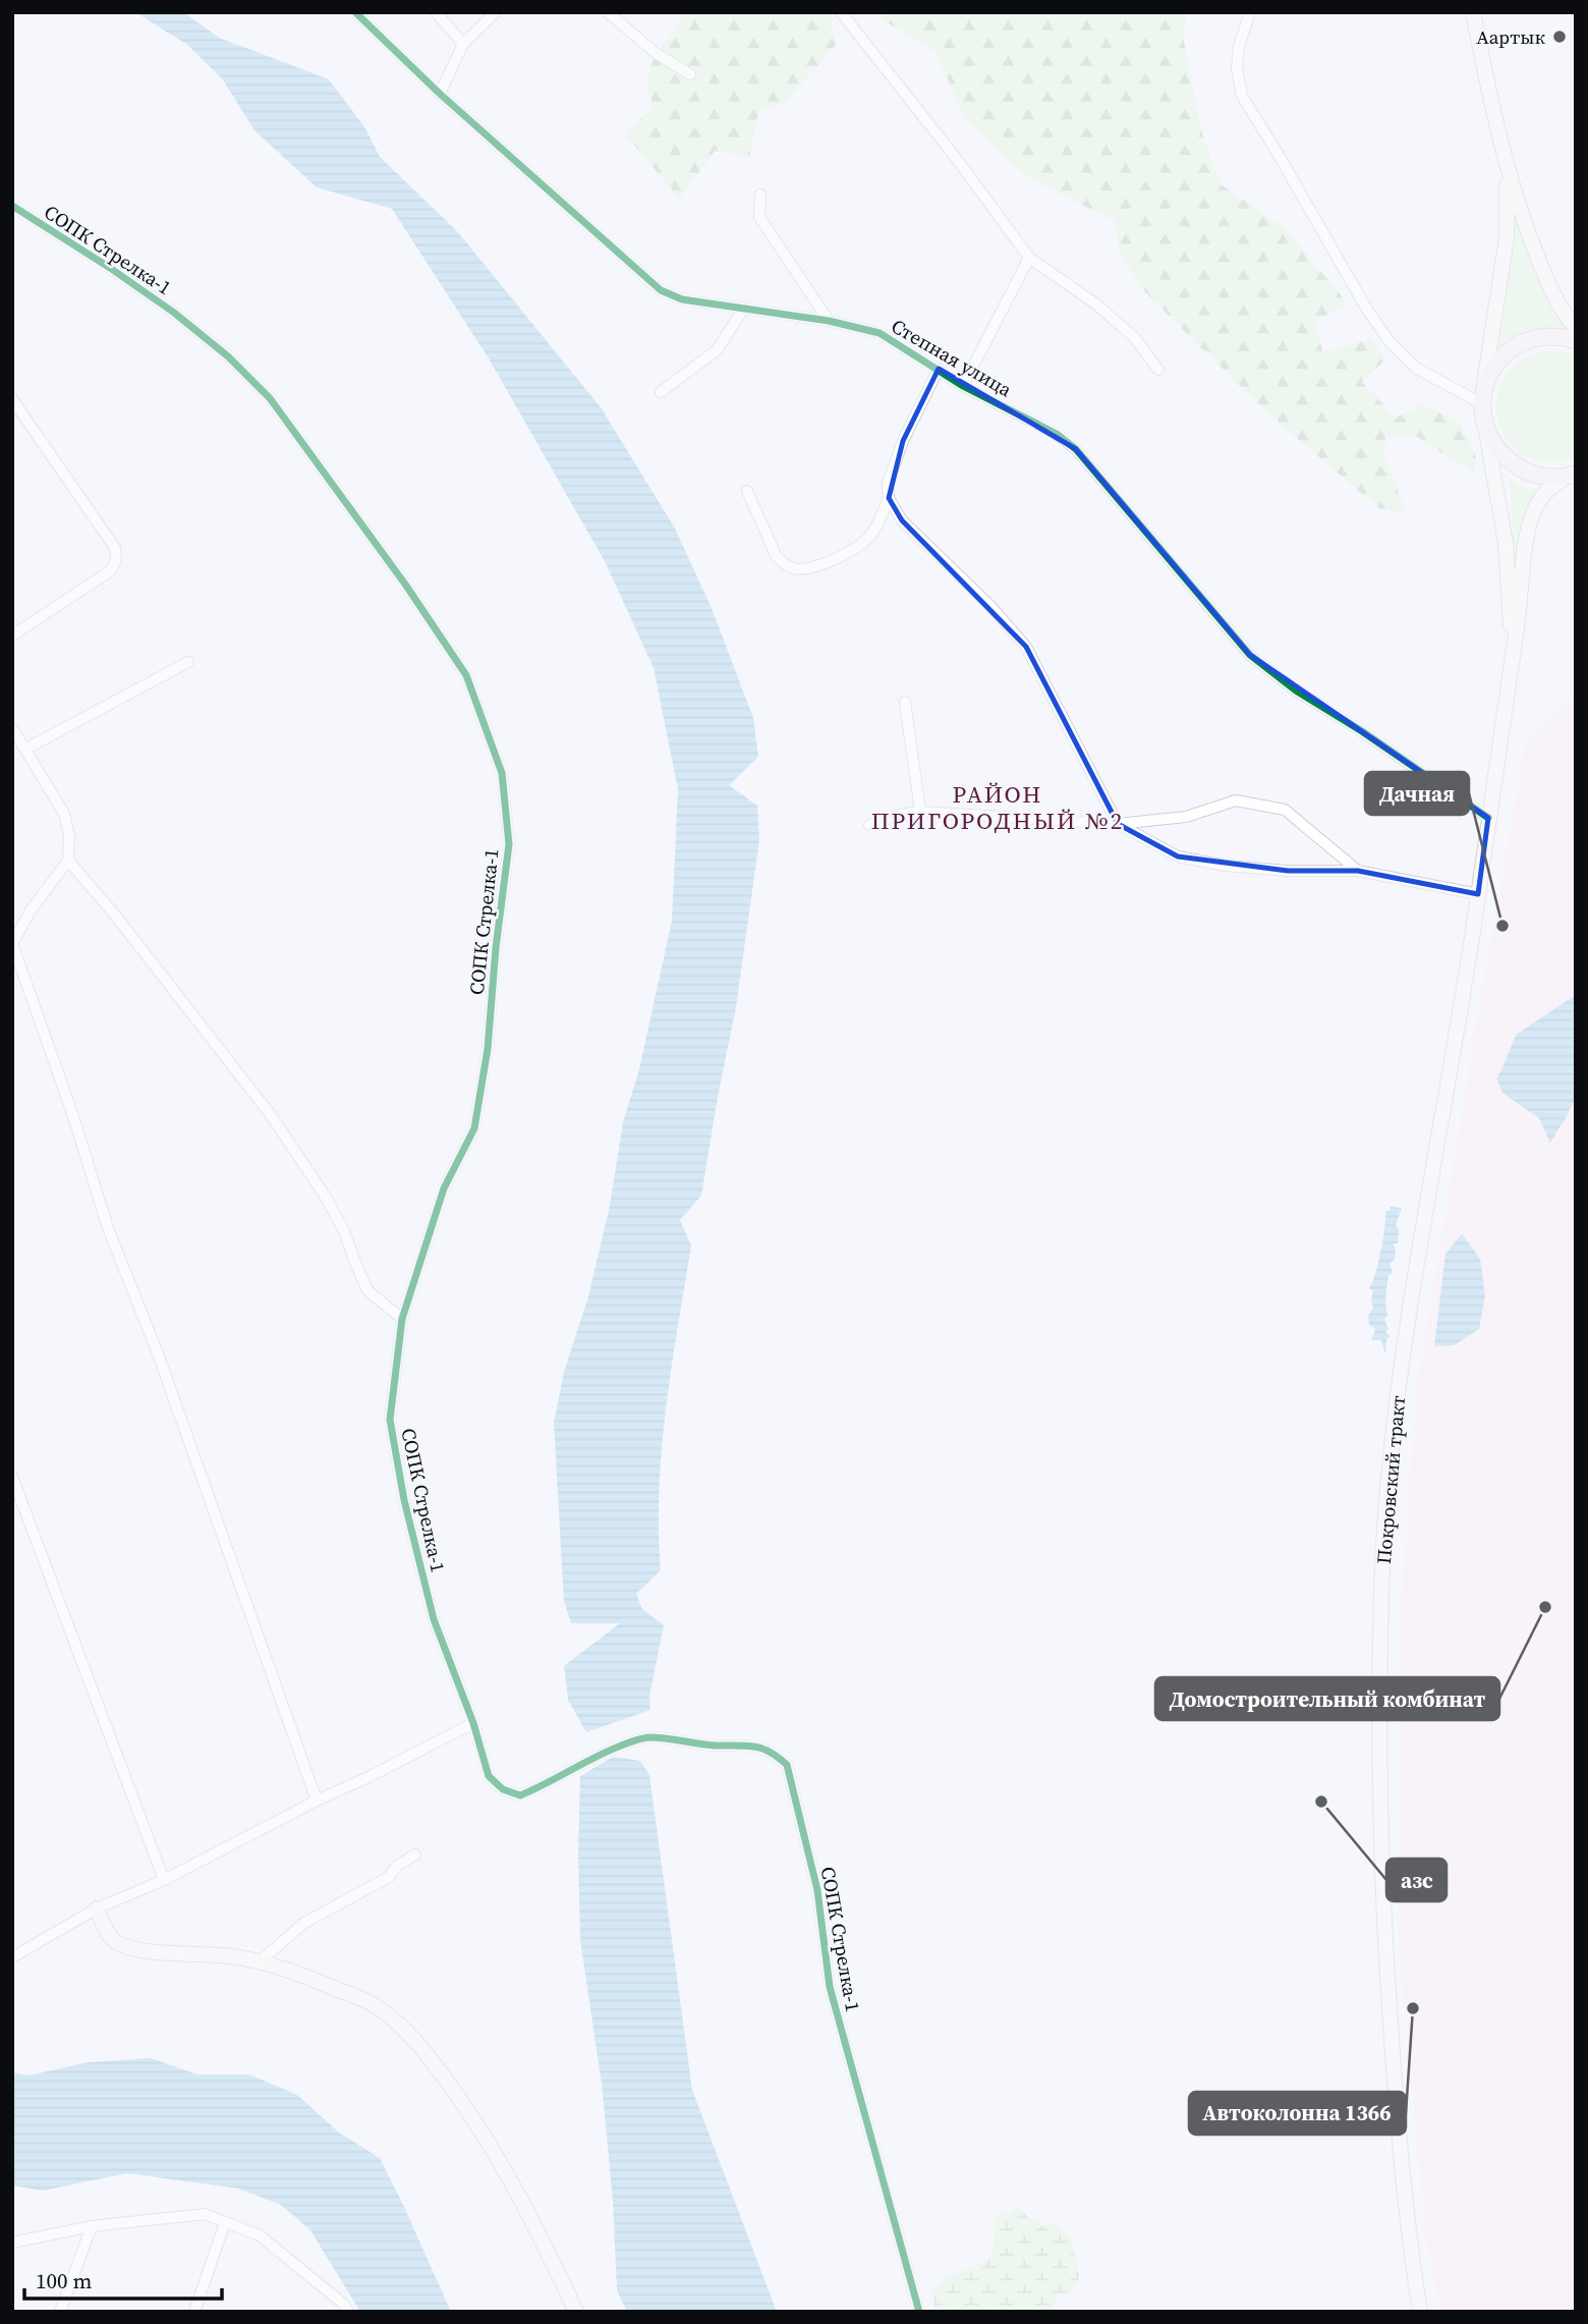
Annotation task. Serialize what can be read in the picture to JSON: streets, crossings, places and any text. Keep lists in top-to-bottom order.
{
  "streets": {
    "main road": ["Покровский тракт"],
    "street": ["СОПК Стрелка-1", "Степная улица"]
  },
  "crossings": [
    ["Степная улица", "Покровский тракт"]
  ],
  "districts": ["РАЙОН ПРИГОРОДНЫЙ №2"],
  "places": [
    "Аартык",
    "Дачная",
    "Домостроительный комбинат",
    "азс",
    "Автоколонна 1366"
  ],
  "scale_bar": "100 m"
}
